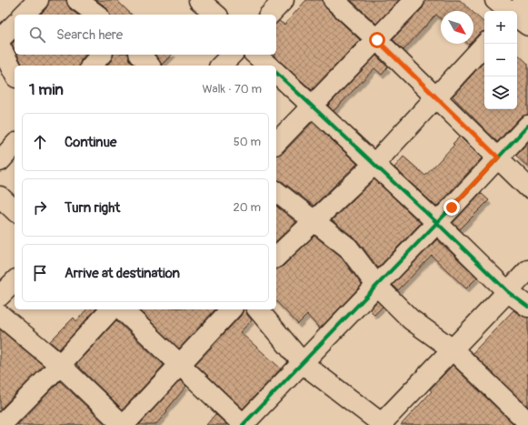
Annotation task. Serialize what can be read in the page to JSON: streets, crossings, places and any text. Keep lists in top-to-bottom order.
{
  "north": "bottom right",
  "page": {
    "map_buttons": ["+", "−"],
    "search": "Search here",
    "heading": ["1 min", "Walk · 70 m"],
    "list": [
      ["Continue", "50 m"],
      ["Turn right", "20 m"],
      "Arrive at destination"
    ]
  }
}
